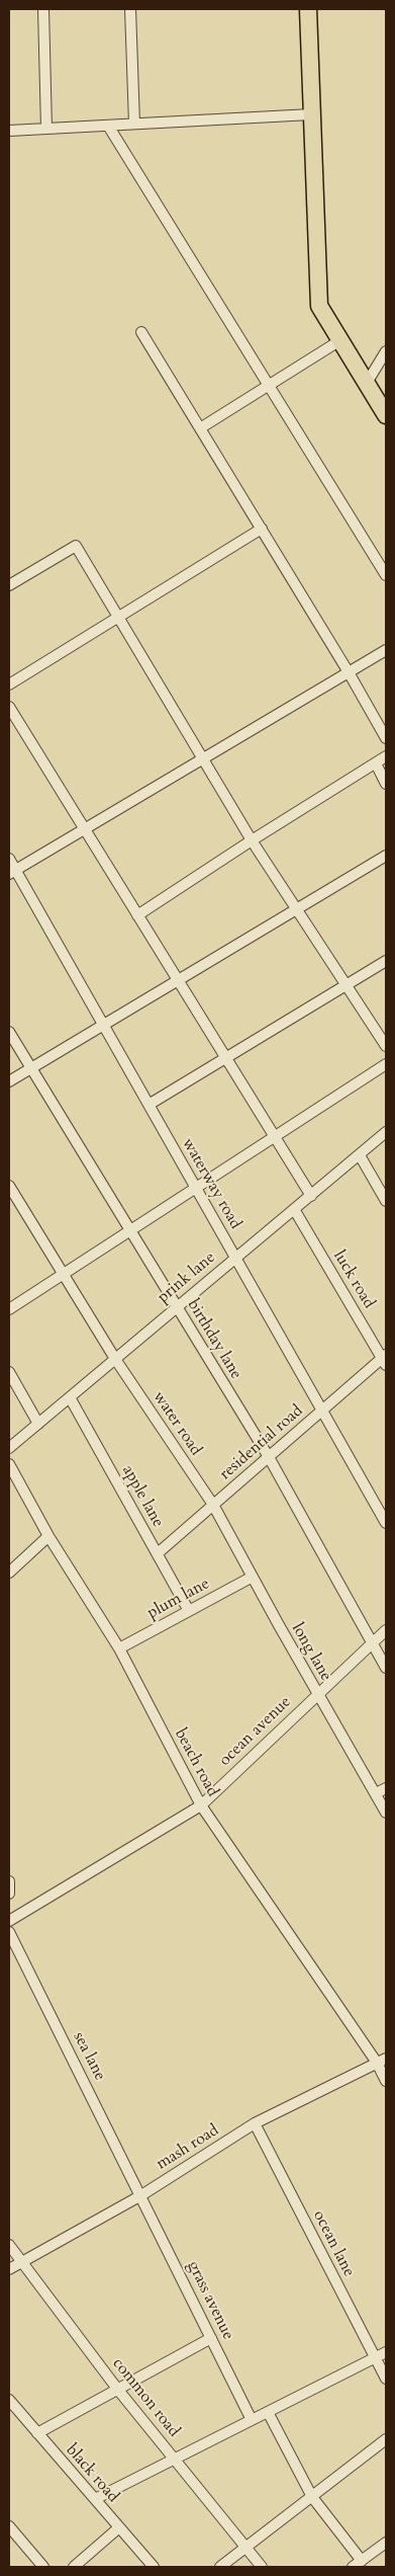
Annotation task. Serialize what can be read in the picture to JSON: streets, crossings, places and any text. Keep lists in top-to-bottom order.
{
  "streets": {
    "street": [
      "waterway road",
      "prink lane",
      "luck road",
      "birthday lane",
      "water road",
      "residential road",
      "apple lane",
      "plum lane",
      "long lane",
      "ocean avenue",
      "beach road",
      "sea lane",
      "mash road",
      "ocean lane",
      "grass avenue",
      "common road",
      "black road"
    ]
  },
  "crossings": [
    ["waterway road", "prink lane"],
    ["waterway road", "residential road"],
    ["prink lane", "luck road"],
    ["prink lane", "birthday lane"],
    ["prink lane", "water road"],
    ["prink lane", "apple lane"],
    ["luck road", "residential road"],
    ["birthday lane", "residential road"],
    ["birthday lane", "ocean avenue"],
    ["water road", "residential road"],
    ["water road", "long lane"],
    ["residential road", "apple lane"],
    ["residential road", "long lane"],
    ["apple lane", "plum lane"],
    ["plum lane", "long lane"],
    ["plum lane", "beach road"],
    ["long lane", "ocean avenue"],
    ["ocean avenue", "beach road"],
    ["beach road", "mash road"],
    ["sea lane", "mash road"],
    ["sea lane", "grass avenue"],
    ["mash road", "ocean lane"],
    ["mash road", "grass avenue"],
    ["mash road", "common road"]
  ]
}
